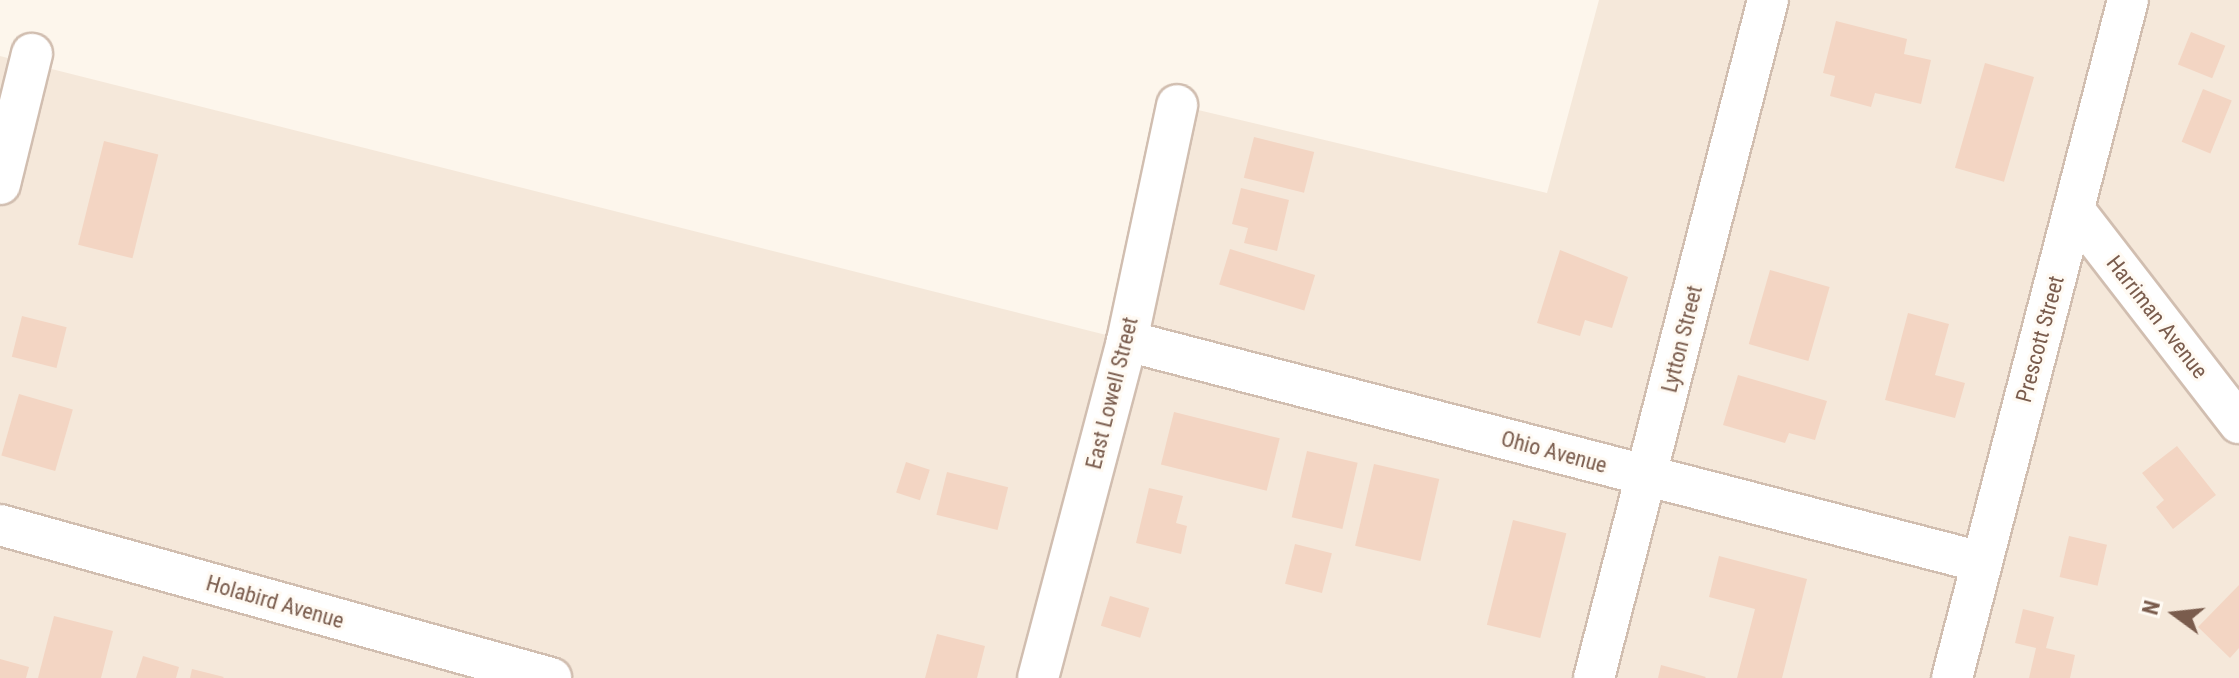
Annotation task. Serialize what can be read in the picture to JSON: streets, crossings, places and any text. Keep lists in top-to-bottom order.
{
  "streets": {
    "street": [
      "Harriman Avenue",
      "Lytton Street",
      "Prescott Street",
      "East Lowell Street",
      "Ohio Avenue",
      "Holabird Avenue"
    ]
  },
  "crossings": [
    ["Harriman Avenue", "Prescott Street"],
    ["Lytton Street", "Ohio Avenue"],
    ["Prescott Street", "Ohio Avenue"],
    ["East Lowell Street", "Ohio Avenue"]
  ],
  "north": "left"
}
